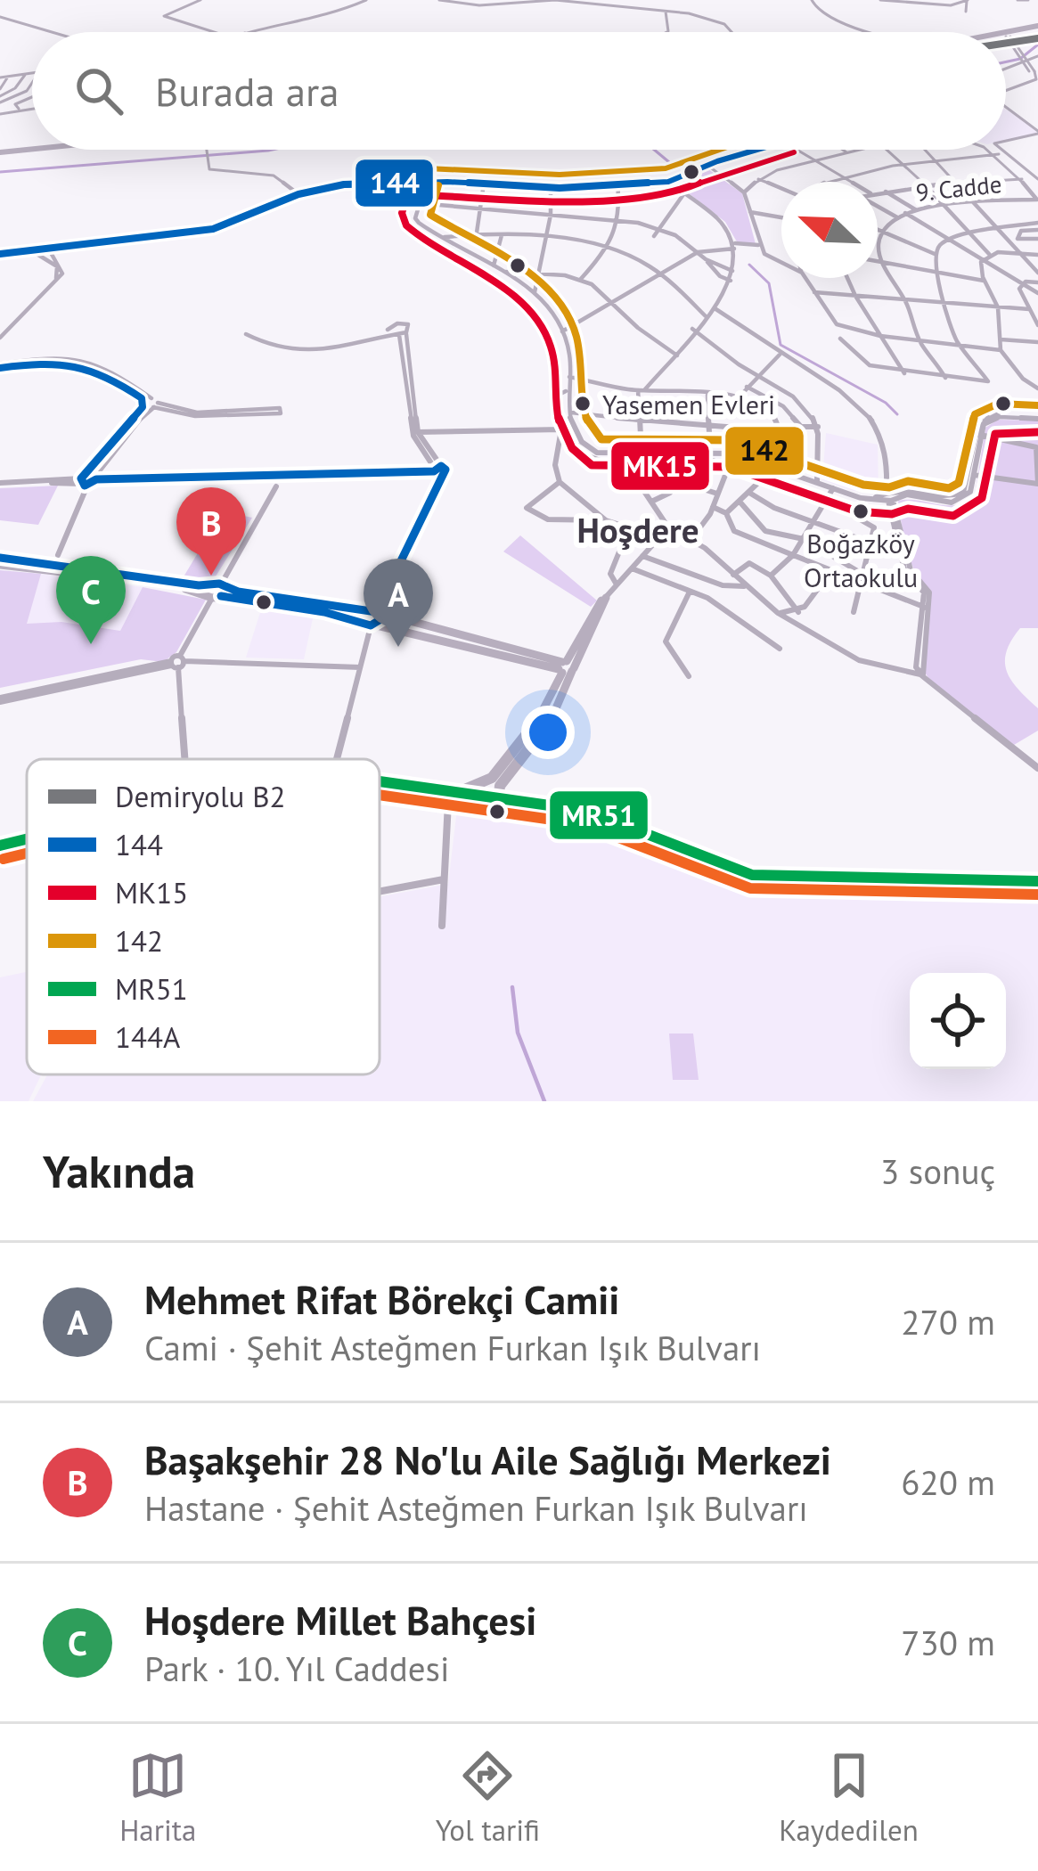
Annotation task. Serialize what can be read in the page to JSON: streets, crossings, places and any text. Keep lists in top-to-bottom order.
{
  "streets": {
    "street": ["9. Cadde"]
  },
  "districts": ["Hoşdere"],
  "places": ["Yasemen Evleri", "Boğazköy Ortaokulu"],
  "lines": [
    "rail line B2",
    "transit line 144",
    "transit line 142",
    "transit line MK15",
    "transit line MR51",
    "transit line 144A"
  ],
  "legend": [
    "Demiryolu B2",
    "144",
    "MK15",
    "142",
    "MR51",
    "144A"
  ],
  "north": "top left",
  "page": {
    "search": "Burada ara",
    "pins": ["B", "C", "A"],
    "heading": ["Yakında", "3 sonuç"],
    "list": [
      {
        "mark": "A",
        "name": "Mehmet Rifat Börekçi Camii",
        "note": "Cami · Şehit Asteğmen Furkan Işık Bulvarı",
        "value": "270 m"
      },
      {
        "mark": "B",
        "name": "Başakşehir 28 No'lu Aile Sağlığı Merkezi",
        "note": "Hastane · Şehit Asteğmen Furkan Işık Bulvarı",
        "value": "620 m"
      },
      {
        "mark": "C",
        "name": "Hoşdere Millet Bahçesi",
        "note": "Park · 10. Yıl Caddesi",
        "value": "730 m"
      }
    ],
    "nav": ["Harita", "Yol tarifi", "Kaydedilen"]
  }
}
